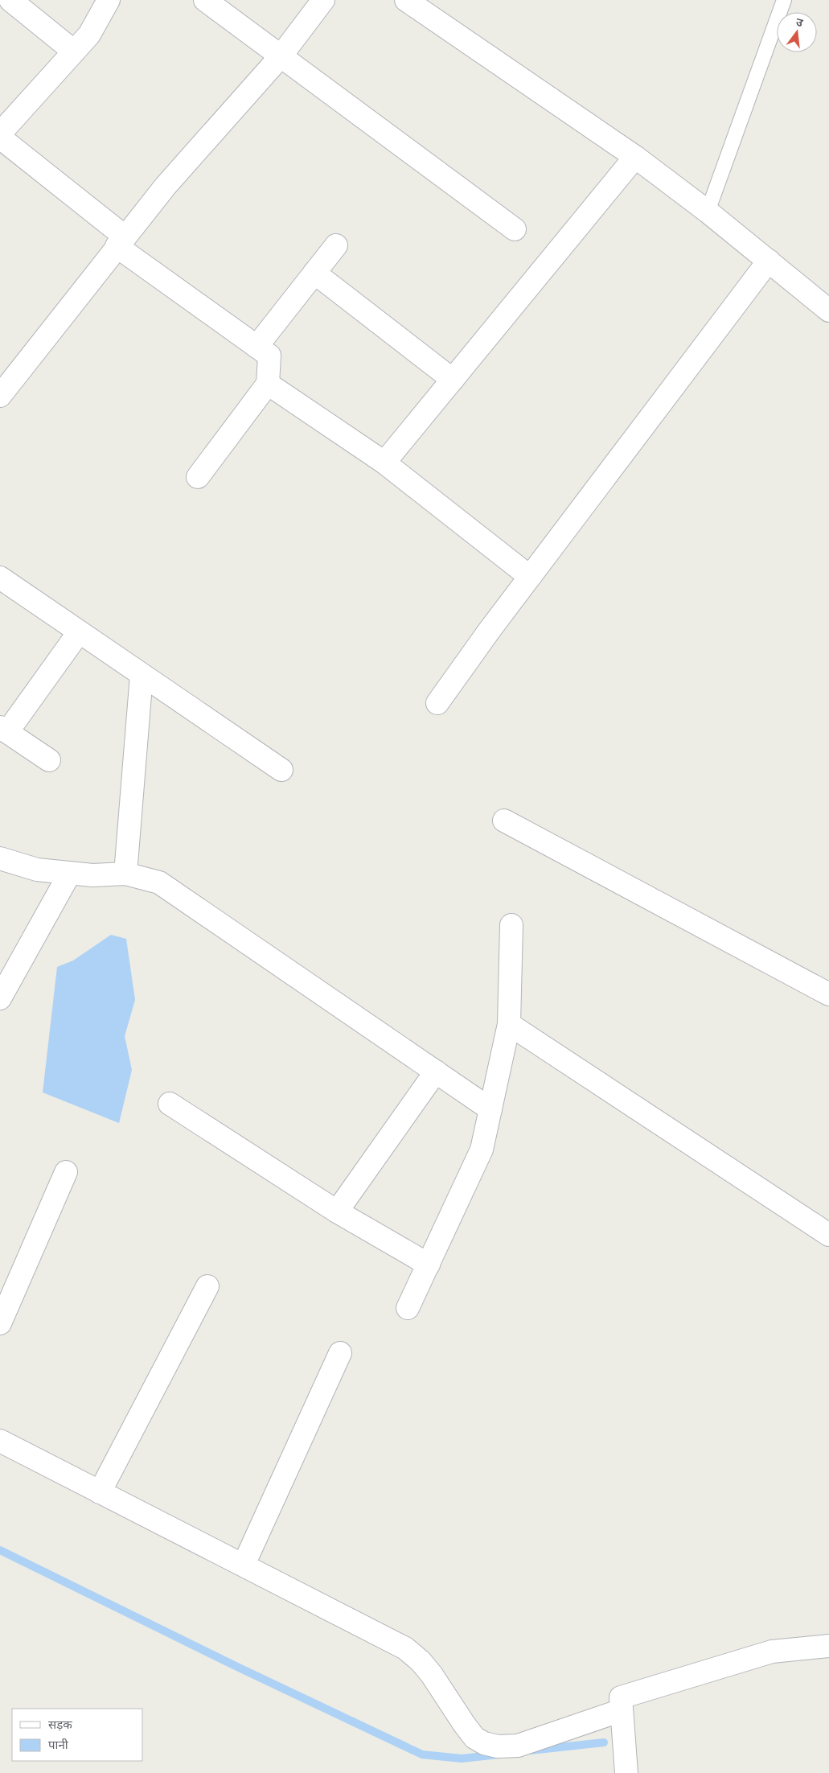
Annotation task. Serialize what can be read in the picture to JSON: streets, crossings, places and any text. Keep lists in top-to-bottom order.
{
  "legend": ["सड़क", "पानी"],
  "north": "top"
}
